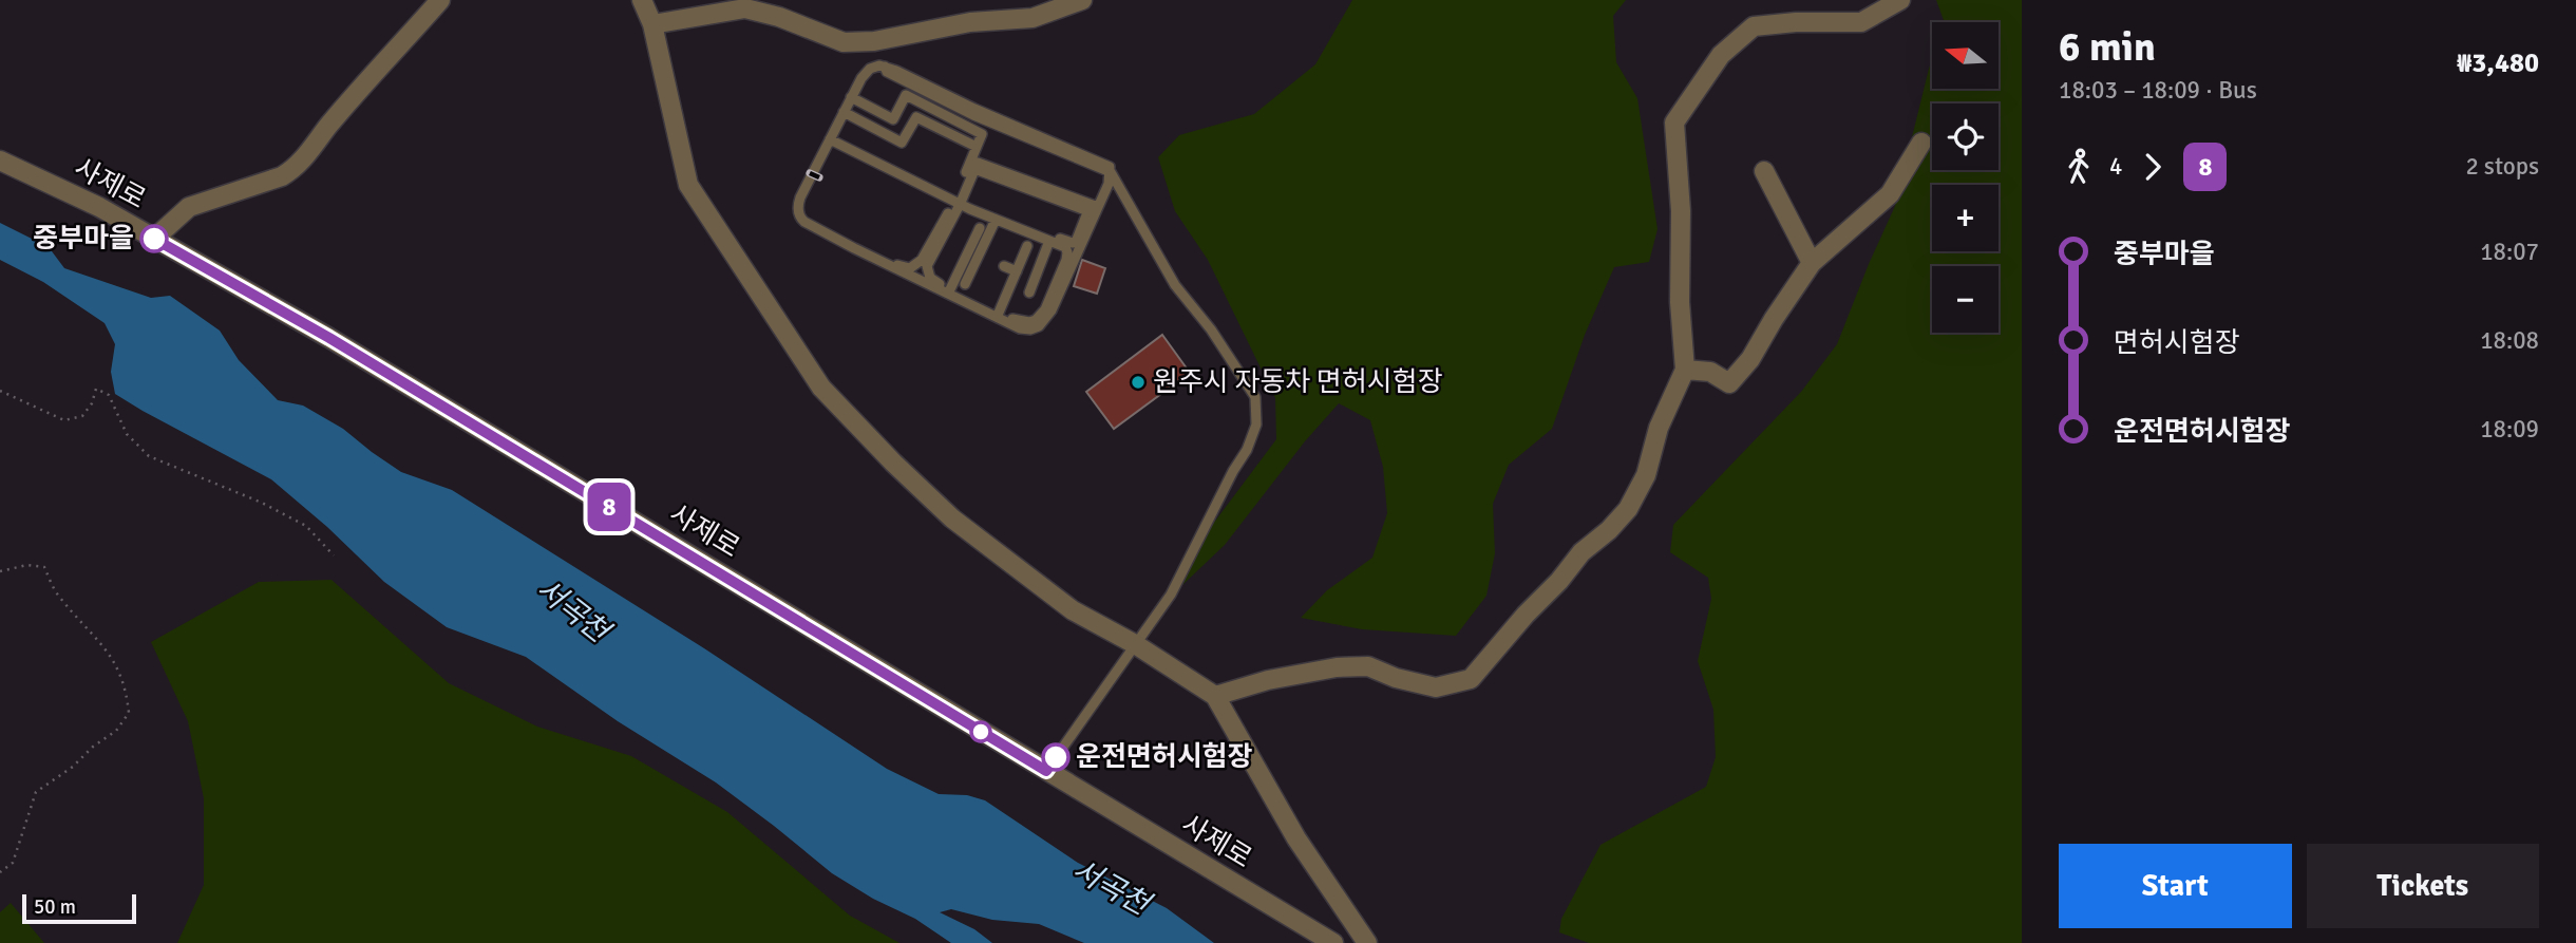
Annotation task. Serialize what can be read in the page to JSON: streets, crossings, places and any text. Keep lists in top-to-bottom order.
{
  "streets": {
    "street": ["사제로"]
  },
  "water": ["서곡천"],
  "places": ["중부마을", "원주시 자동차 면허시험장", "운전면허시험장"],
  "lines": ["bus line 8"],
  "scale_bar": "50 m",
  "north": "left",
  "page": {
    "on_map": "8",
    "heading": ["6 min", "18:03 – 18:09 · Bus", "₩3,480"],
    "map_buttons": ["+", "−"],
    "legs": ["4", "8", "2 stops"],
    "list": [
      {
        "name": "중부마을",
        "value": "18:07"
      },
      {
        "name": "면허시험장",
        "value": "18:08"
      },
      {
        "name": "운전면허시험장",
        "value": "18:09"
      }
    ],
    "buttons": ["Start", "Tickets"],
    "scale": "50 m"
  }
}
